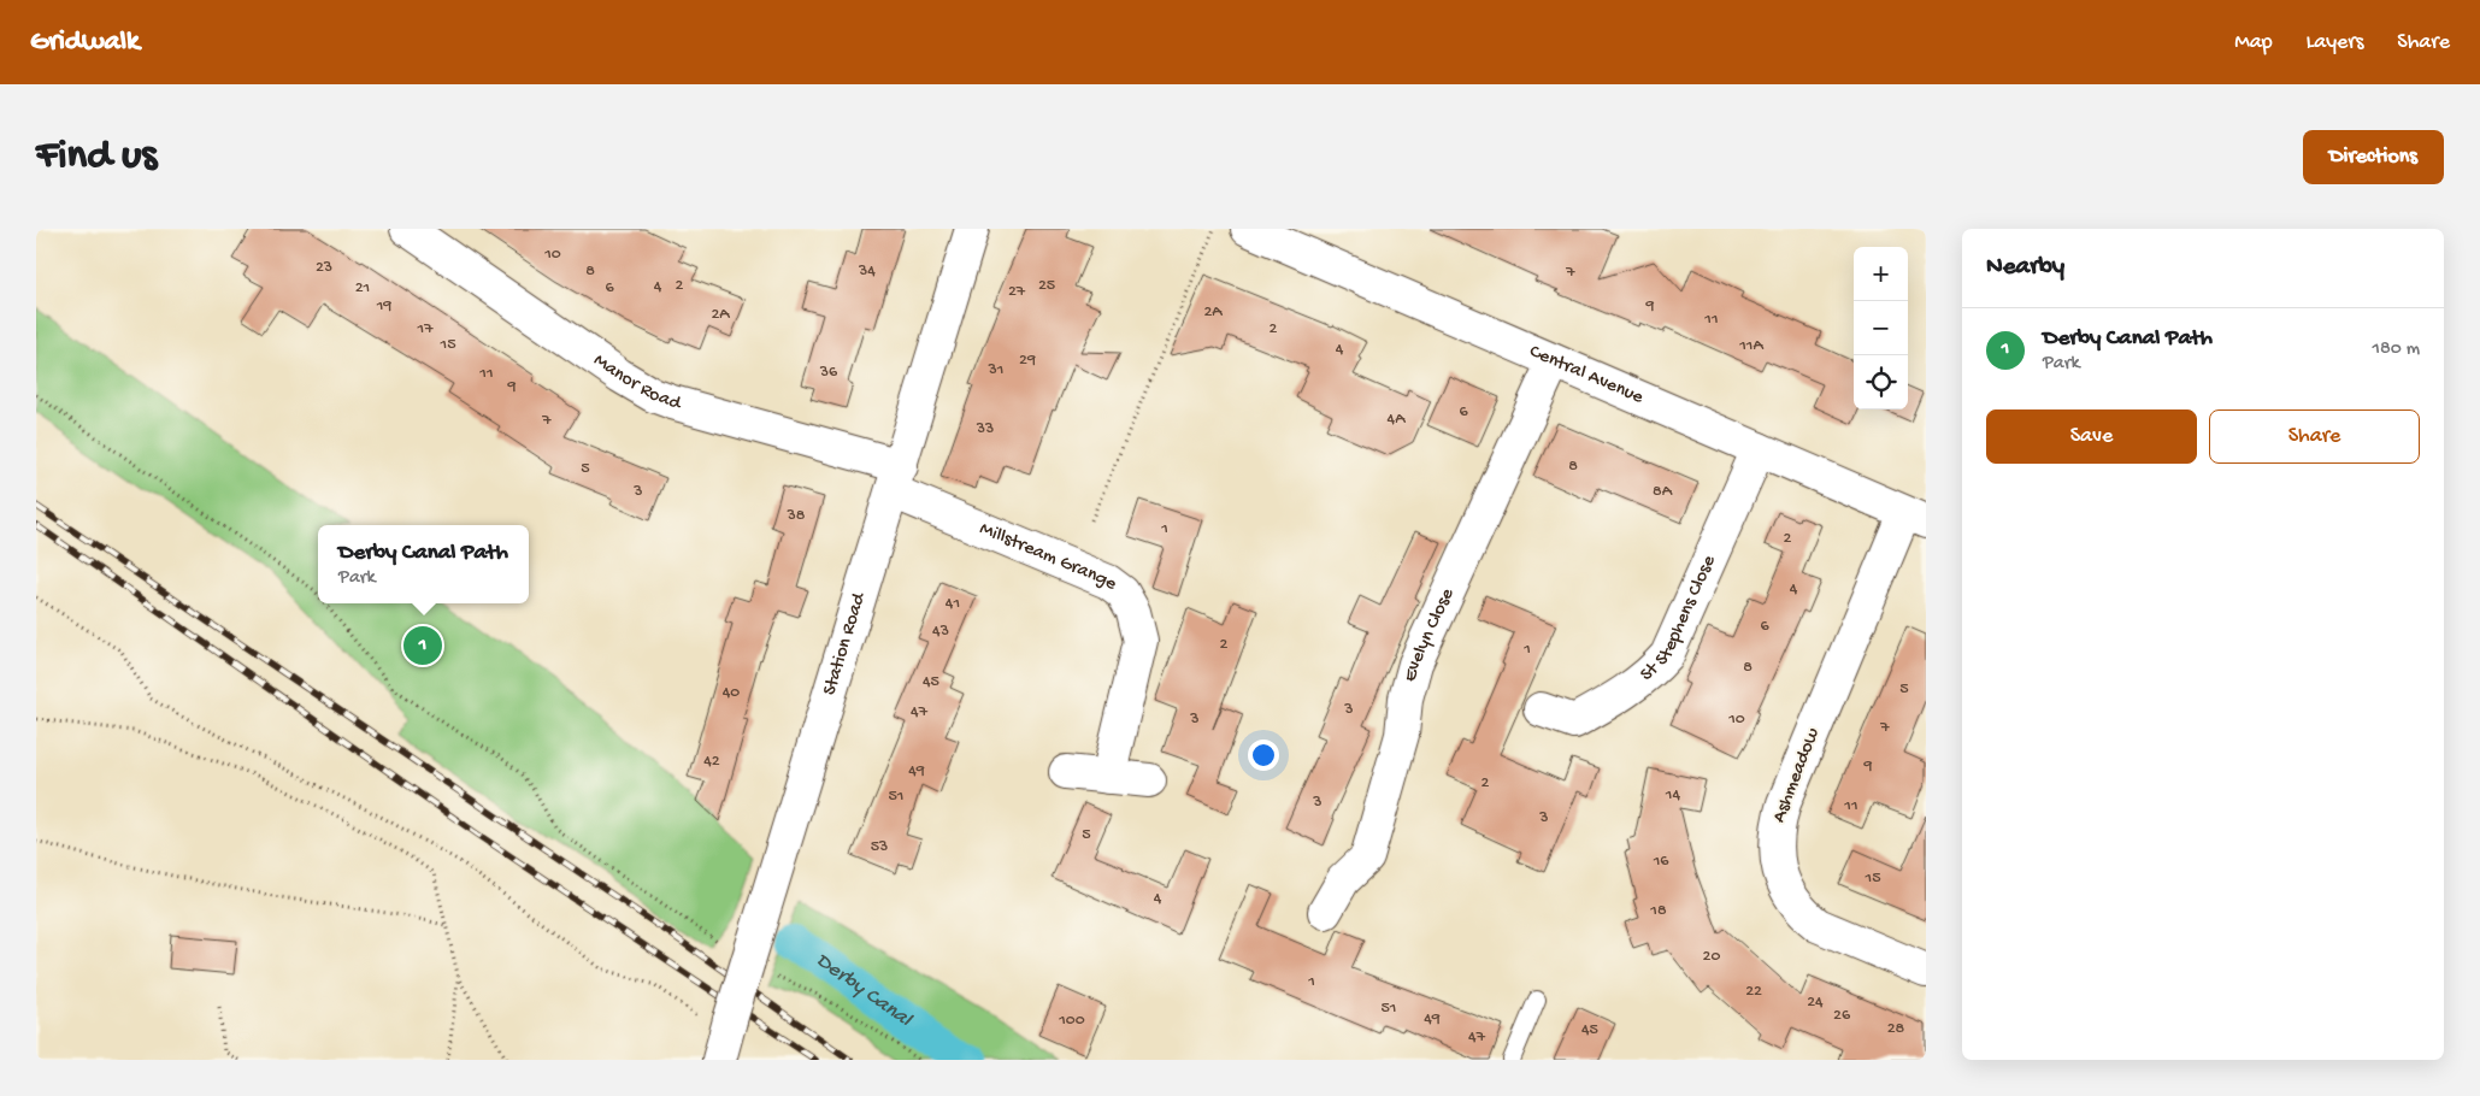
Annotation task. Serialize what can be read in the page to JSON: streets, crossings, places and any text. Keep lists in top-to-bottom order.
{
  "streets": {
    "street": [
      "Central Avenue",
      "Manor Road",
      "Millstream Grange",
      "St Stephens Close",
      "Evelyn Close",
      "Station Road",
      "Ashmeadow"
    ]
  },
  "crossings": [
    ["Central Avenue", "St Stephens Close"],
    ["Central Avenue", "Evelyn Close"],
    ["Central Avenue", "Ashmeadow"],
    ["Manor Road", "Millstream Grange"],
    ["Manor Road", "Station Road"],
    ["Millstream Grange", "Station Road"]
  ],
  "water": ["Derby Canal"],
  "house_numbers": [
    "10",
    "23",
    "8",
    "34",
    "7",
    "2",
    "25",
    "4",
    "21",
    "6",
    "27",
    "19",
    "9",
    "2A",
    "2A",
    "11",
    "17",
    "2",
    "15",
    "11A",
    "4",
    "29",
    "31",
    "36",
    "11",
    "9",
    "6",
    "4A",
    "7",
    "33",
    "8",
    "5",
    "3",
    "8A",
    "38",
    "1",
    "2",
    "4",
    "41",
    "6",
    "43",
    "2",
    "1",
    "8",
    "45",
    "5",
    "40",
    "3",
    "47",
    "3",
    "10",
    "7",
    "42",
    "9",
    "49",
    "2",
    "14",
    "51",
    "3",
    "11",
    "3",
    "5",
    "53",
    "16",
    "15",
    "4",
    "18",
    "20",
    "1",
    "22",
    "24",
    "51",
    "26",
    "49",
    "100",
    "28",
    "45",
    "47"
  ],
  "page": {
    "header": "Gridwalk",
    "nav": ["Map", "Layers", "Share"],
    "buttons": [
      "Directions",
      ["Save", "Share"]
    ],
    "title": "Find us",
    "heading": "Nearby",
    "map_buttons": ["+", "−"],
    "list": [
      {
        "mark": "1",
        "name": "Derby Canal Path",
        "note": "Park",
        "value": "180 m"
      }
    ],
    "popup": ["Derby Canal Path", "Park"],
    "pins": "1"
  }
}
